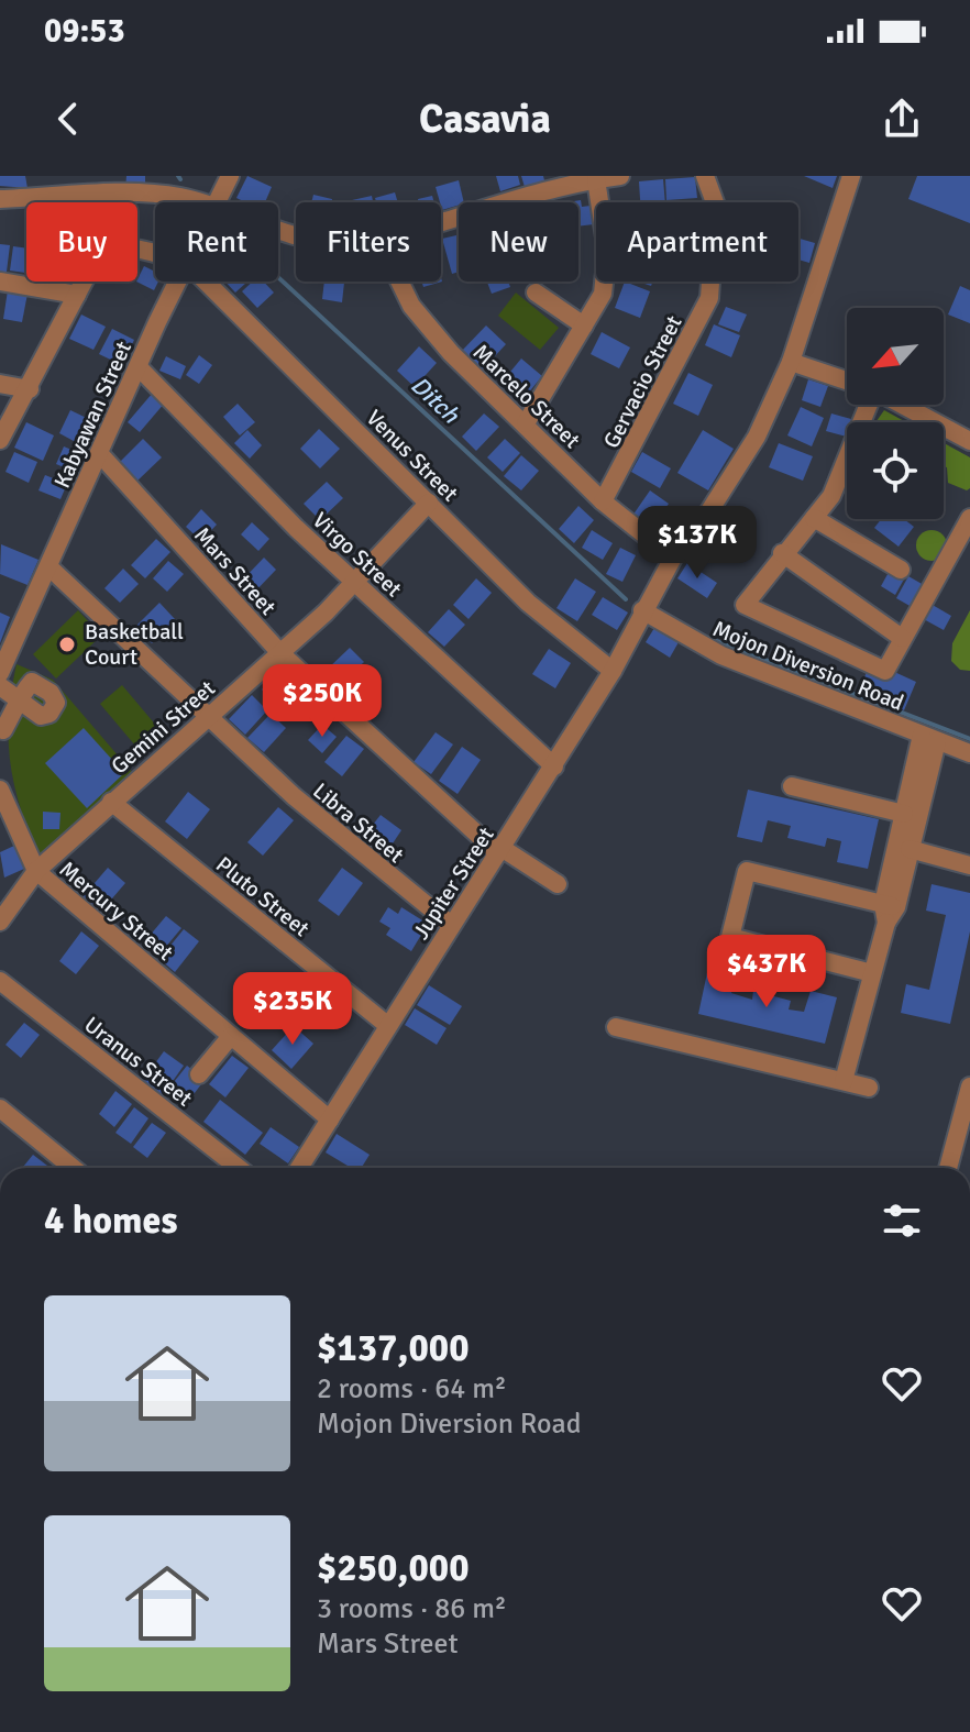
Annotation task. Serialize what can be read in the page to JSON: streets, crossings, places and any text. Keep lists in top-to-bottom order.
{
  "streets": {
    "street": [
      "Gervacio Street",
      "Marcelo Street",
      "Kabyawan Street",
      "Venus Street",
      "Virgo Street",
      "Mars Street",
      "Mojon Diversion Road",
      "Gemini Street",
      "Libra Street",
      "Jupiter Street",
      "Pluto Street",
      "Mercury Street",
      "Uranus Street"
    ]
  },
  "crossings": [
    ["Gervacio Street", "Marcelo Street"],
    ["Kabyawan Street", "Virgo Street"],
    ["Kabyawan Street", "Mars Street"],
    ["Kabyawan Street", "Libra Street"],
    ["Venus Street", "Gemini Street"],
    ["Venus Street", "Jupiter Street"],
    ["Virgo Street", "Gemini Street"],
    ["Virgo Street", "Jupiter Street"],
    ["Mars Street", "Gemini Street"],
    ["Mars Street", "Jupiter Street"],
    ["Mojon Diversion Road", "Jupiter Street"],
    ["Gemini Street", "Libra Street"],
    ["Gemini Street", "Pluto Street"],
    ["Gemini Street", "Mercury Street"],
    ["Libra Street", "Jupiter Street"],
    ["Jupiter Street", "Pluto Street"],
    ["Jupiter Street", "Mercury Street"]
  ],
  "water": ["Ditch"],
  "places": ["Basketball Court"],
  "north": "bottom left",
  "page": {
    "status": "09:53",
    "header": "Casavia",
    "chip": [
      "Buy",
      "Rent",
      "Filters",
      "New",
      "Apartment"
    ],
    "price": [
      "$137K",
      "$250K",
      "$437K",
      "$235K"
    ],
    "heading": "4 homes",
    "list": [
      {
        "name": "$137,000",
        "note": "2 rooms · 64 m² · Mojon Diversion Road"
      },
      {
        "name": "$250,000",
        "note": "3 rooms · 86 m² · Mars Street"
      }
    ]
  }
}
